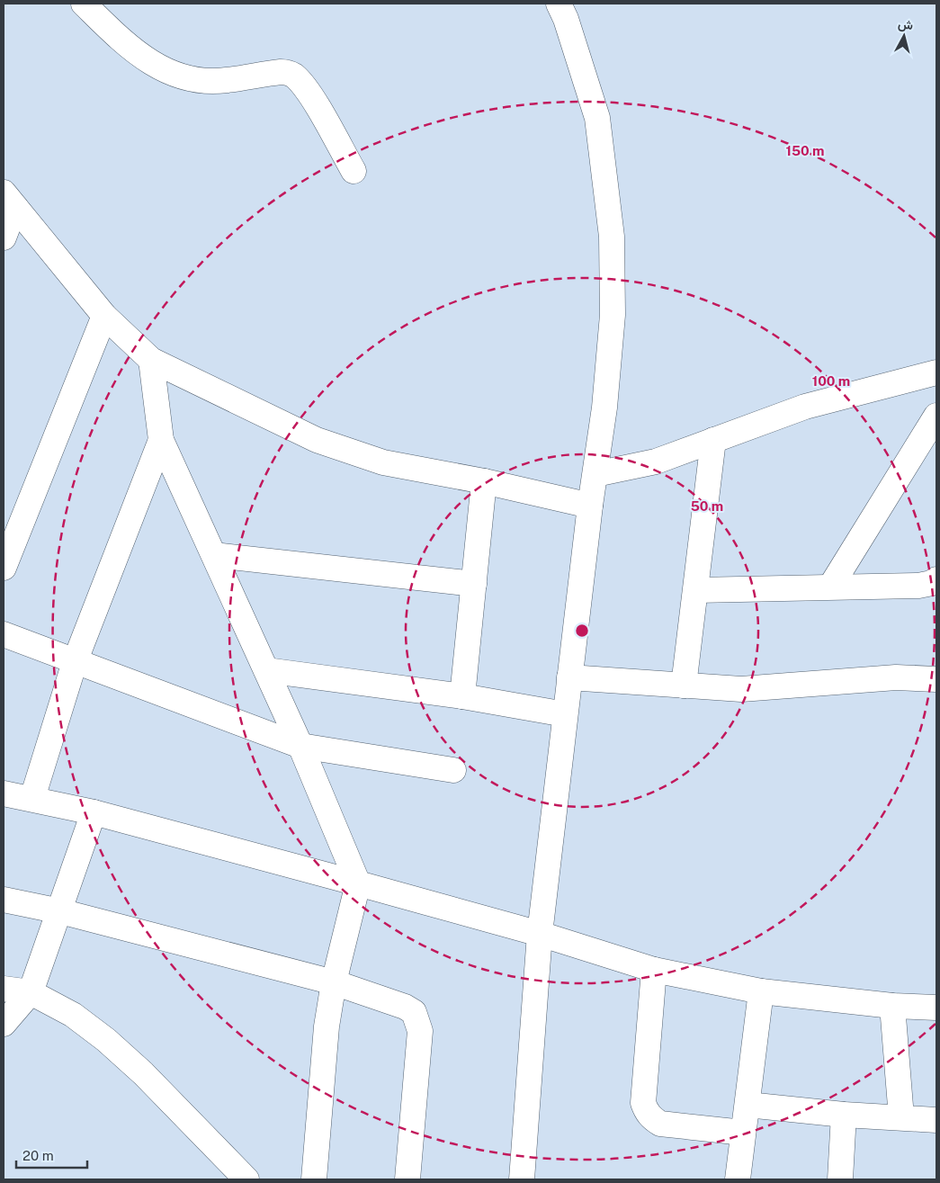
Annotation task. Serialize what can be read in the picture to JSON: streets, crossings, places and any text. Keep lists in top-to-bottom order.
{
  "scale_bar": "20 m",
  "north": "top",
  "rings": ["150 m", "100 m", "50 m"]
}
